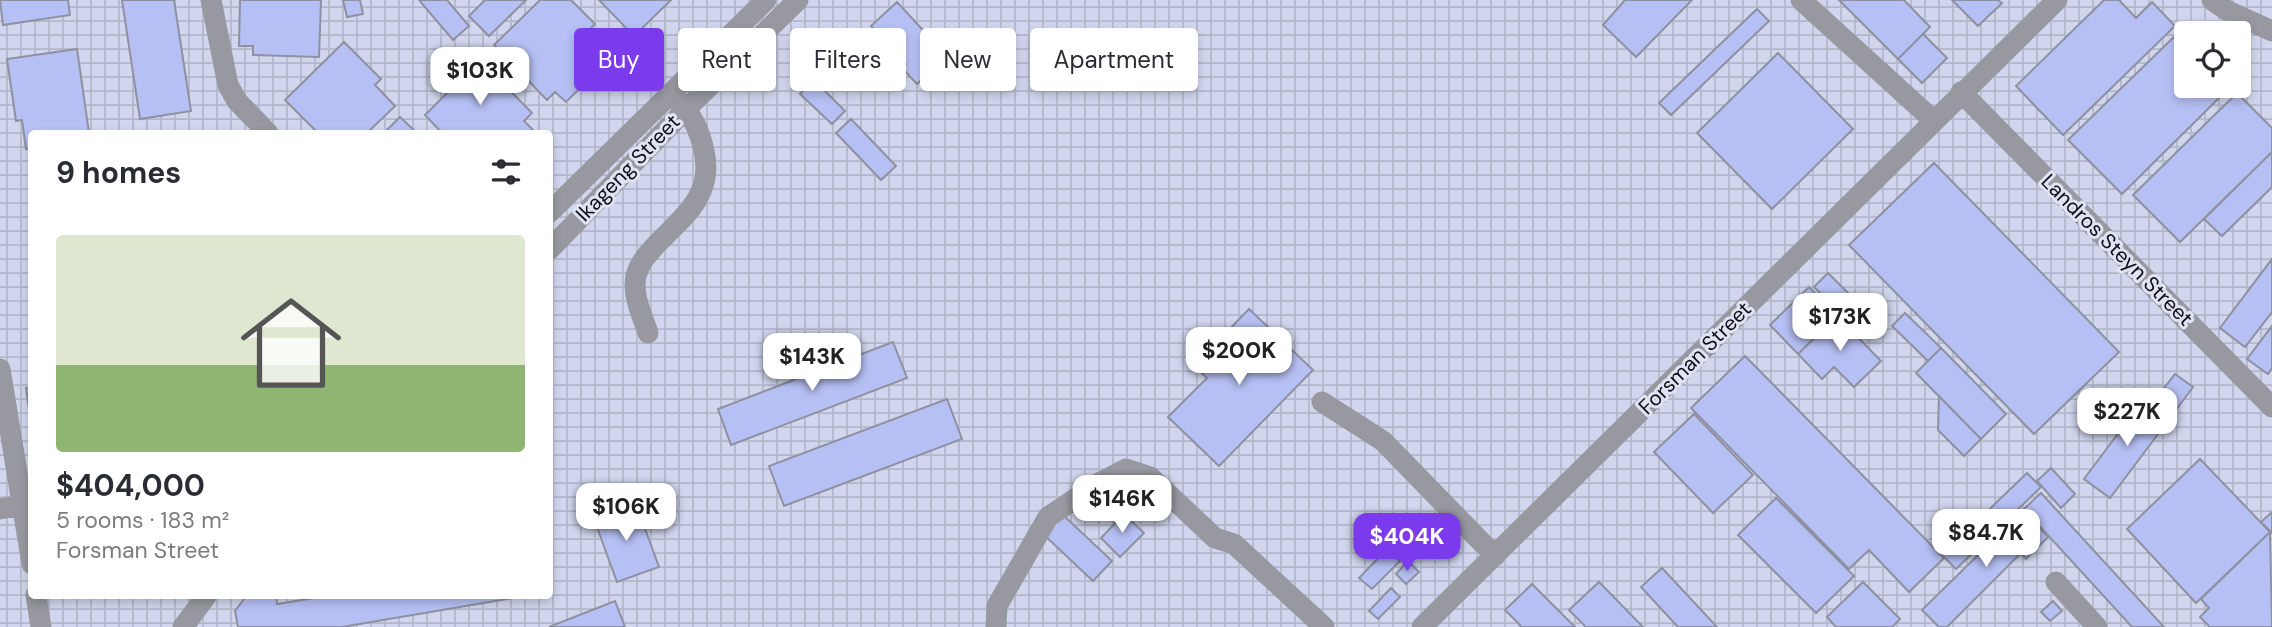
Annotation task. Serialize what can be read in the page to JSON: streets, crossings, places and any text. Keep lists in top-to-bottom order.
{
  "streets": {
    "street": ["Ikageng Street", "Landros Steyn Street", "Forsman Street"]
  },
  "crossings": [
    ["Landros Steyn Street", "Forsman Street"]
  ],
  "page": {
    "chip": [
      "Buy",
      "Rent",
      "Filters",
      "New",
      "Apartment"
    ],
    "price": [
      "$103K",
      "$173K",
      "$200K",
      "$143K",
      "$227K",
      "$146K",
      "$106K",
      "$84.7K",
      "$404K"
    ],
    "heading": "9 homes",
    "list": [
      {
        "name": "$404,000",
        "note": "5 rooms · 183 m² · Forsman Street"
      }
    ]
  }
}
